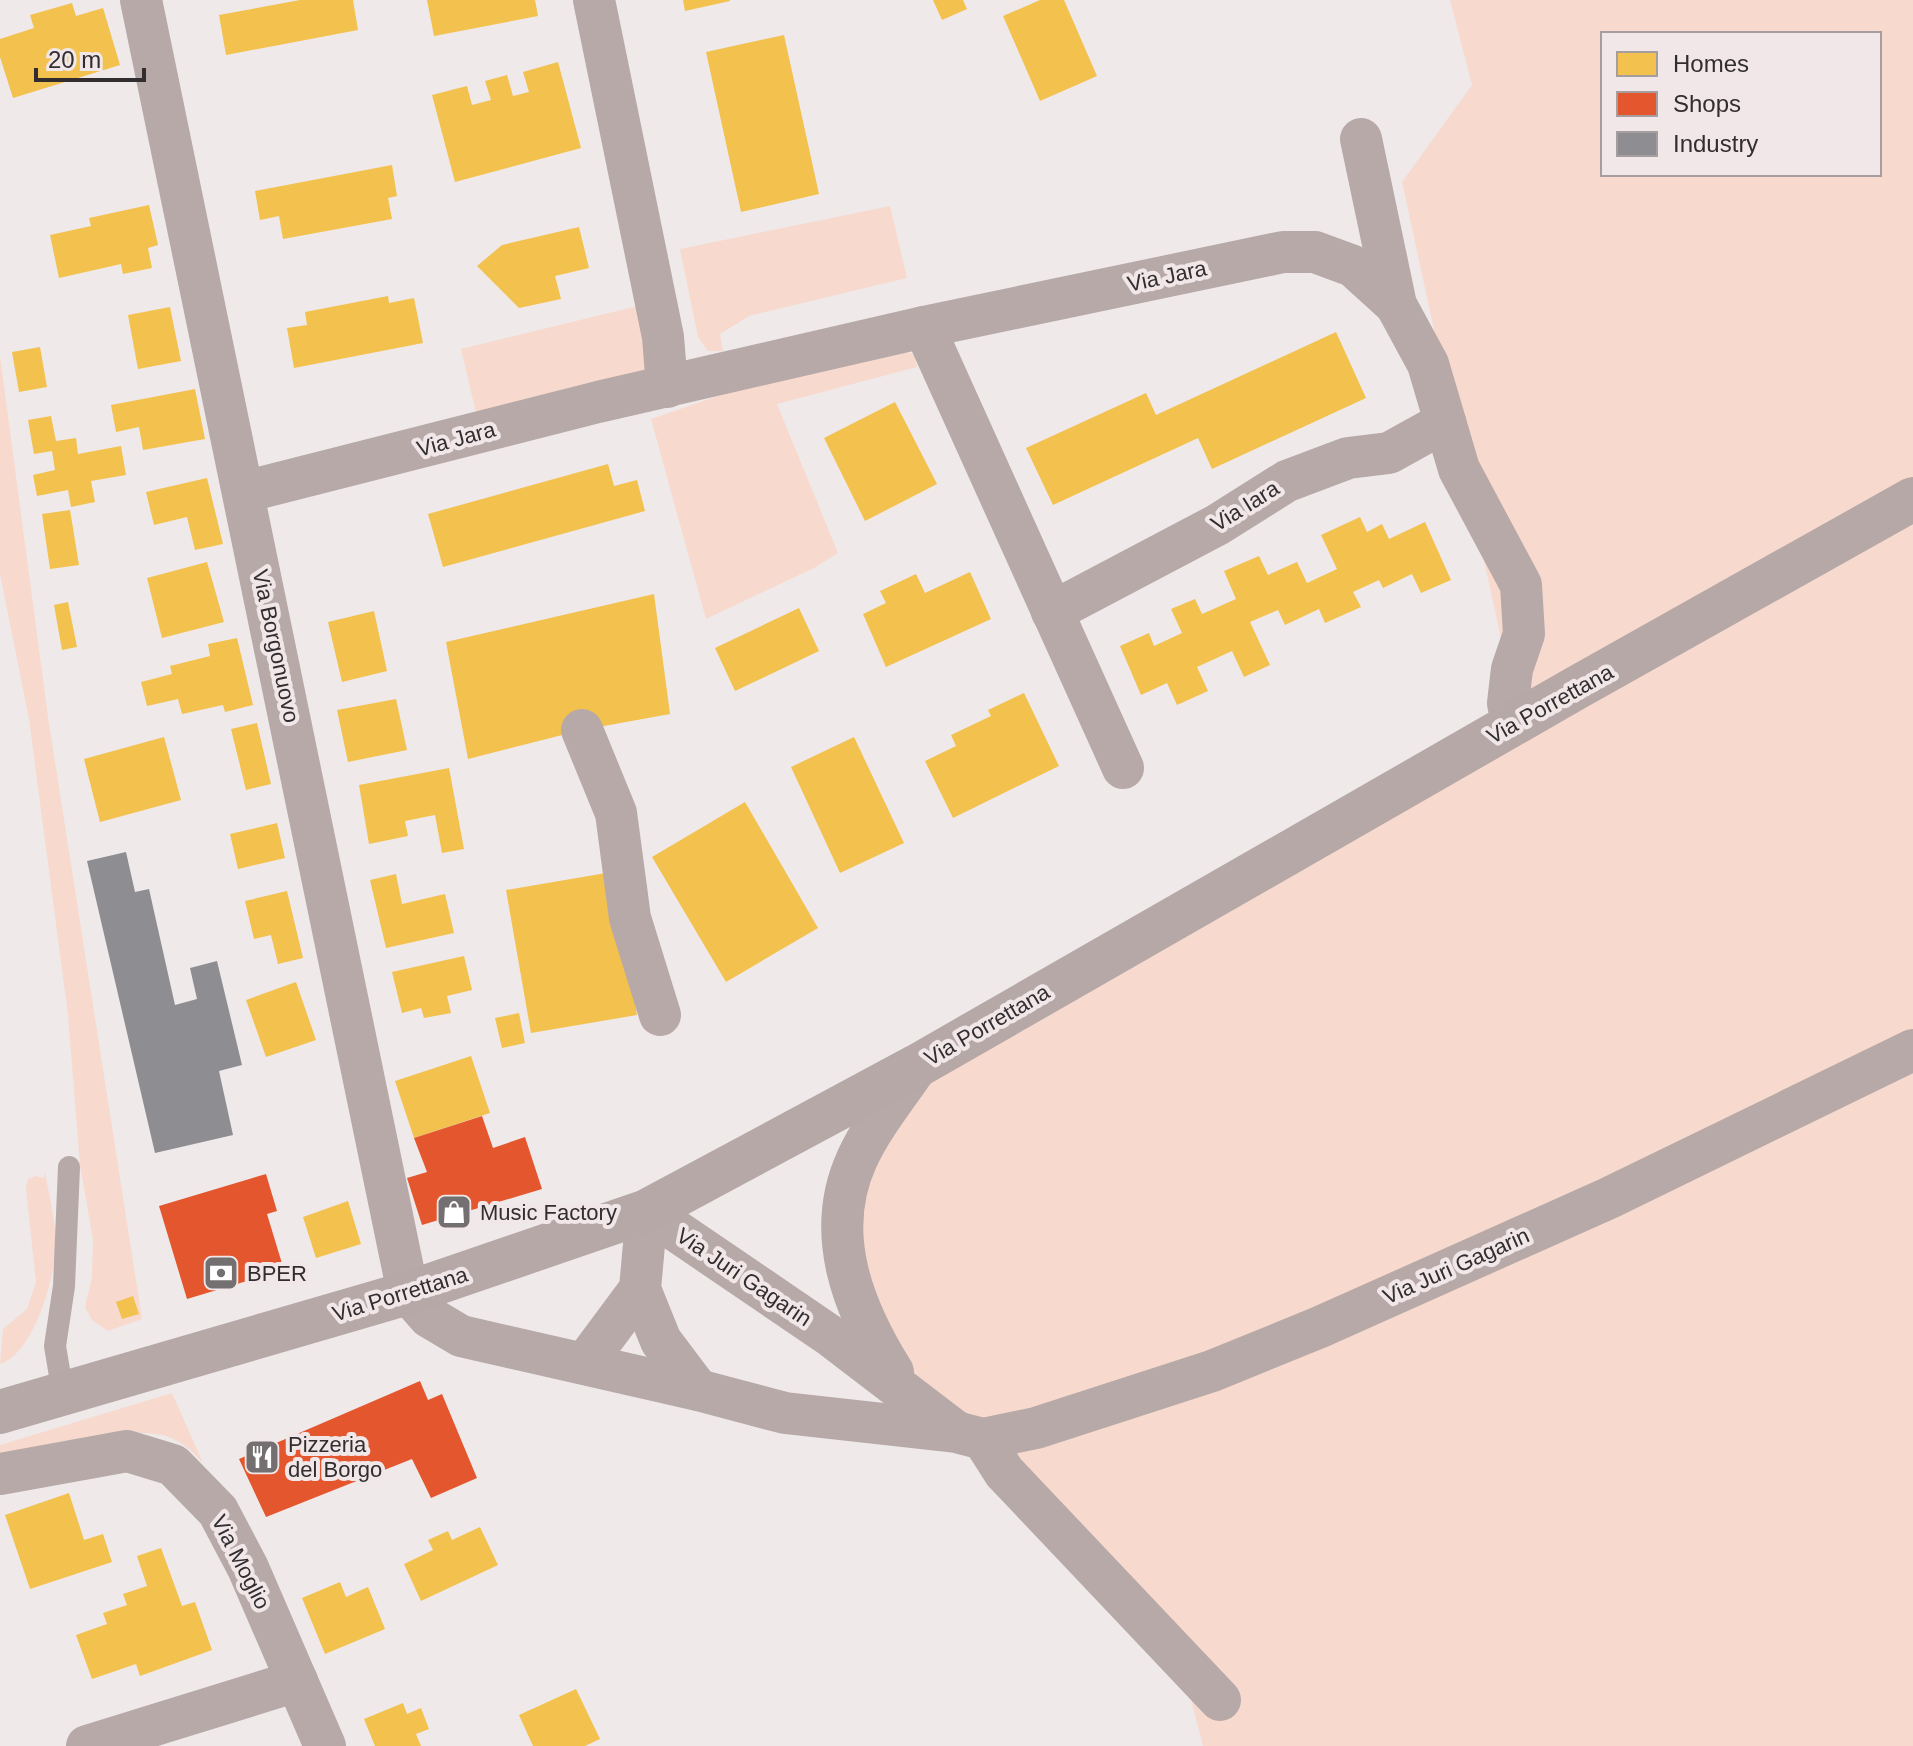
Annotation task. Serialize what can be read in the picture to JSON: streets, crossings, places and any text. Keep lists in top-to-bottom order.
{
  "streets": {
    "main road": ["Via Porrettana"],
    "street": [
      "Via Jara",
      "Via Iara",
      "Via Borgonuovo",
      "Via Juri Gagarin",
      "Via Moglio"
    ]
  },
  "crossings": [
    ["Via Jara", "Via Iara"],
    ["Via Jara", "Via Borgonuovo"],
    ["Via Jara", "Via Porrettana"],
    ["Via Borgonuovo", "Via Porrettana"],
    ["Via Borgonuovo", "Via Juri Gagarin"],
    ["Via Porrettana", "Via Juri Gagarin"]
  ],
  "places": {
    "shop": ["Music Factory"],
    "bank": ["BPER"],
    "restaurant": ["Pizzeria del Borgo"]
  },
  "legend": ["Homes", "Shops", "Industry"],
  "scale_bar": "20 m"
}
